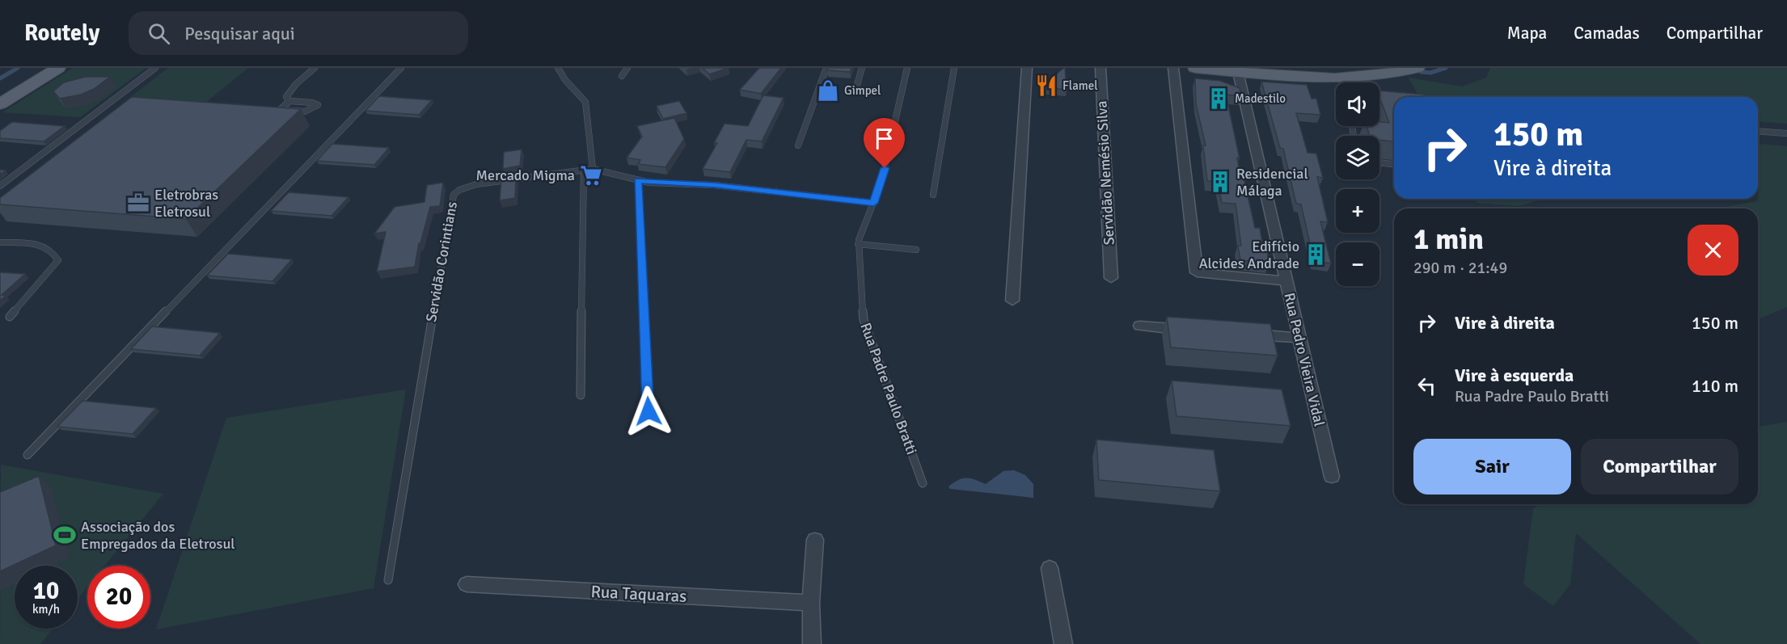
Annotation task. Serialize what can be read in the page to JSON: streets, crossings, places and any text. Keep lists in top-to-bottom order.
{
  "streets": {
    "street": ["Servidão Nemésio Silva", "Rua Pedro Vieira Vidal", "Rua Taquaras"],
    "lane": ["Servidão Corintians", "Rua Padre Paulo Bratti"]
  },
  "places": {
    "restaurant": ["Flamel"],
    "shop": ["Gimpel"],
    "building": ["Madestilo", "Residencial Málaga", "Edifício Alcides Andrade"],
    "supermarket": ["Mercado Migma"],
    "office": ["Eletrobras Eletrosul"],
    "sports": ["Associação dos Empregados da Eletrosul"]
  },
  "page": {
    "header": "Routely",
    "search": "Pesquisar aqui",
    "nav": ["Mapa", "Camadas", "Compartilhar"],
    "map_buttons": ["+", "−"],
    "turn": ["150 m", "Vire à direita"],
    "heading": ["1 min", "290 m · 21:49"],
    "list": [
      {
        "name": "Vire à direita",
        "value": "150 m"
      },
      {
        "name": "Vire à esquerda",
        "note": "Rua Padre Paulo Bratti",
        "value": "110 m"
      }
    ],
    "buttons": ["Sair", "Compartilhar"],
    "speed": "10 km/h",
    "limit": "20"
  }
}
